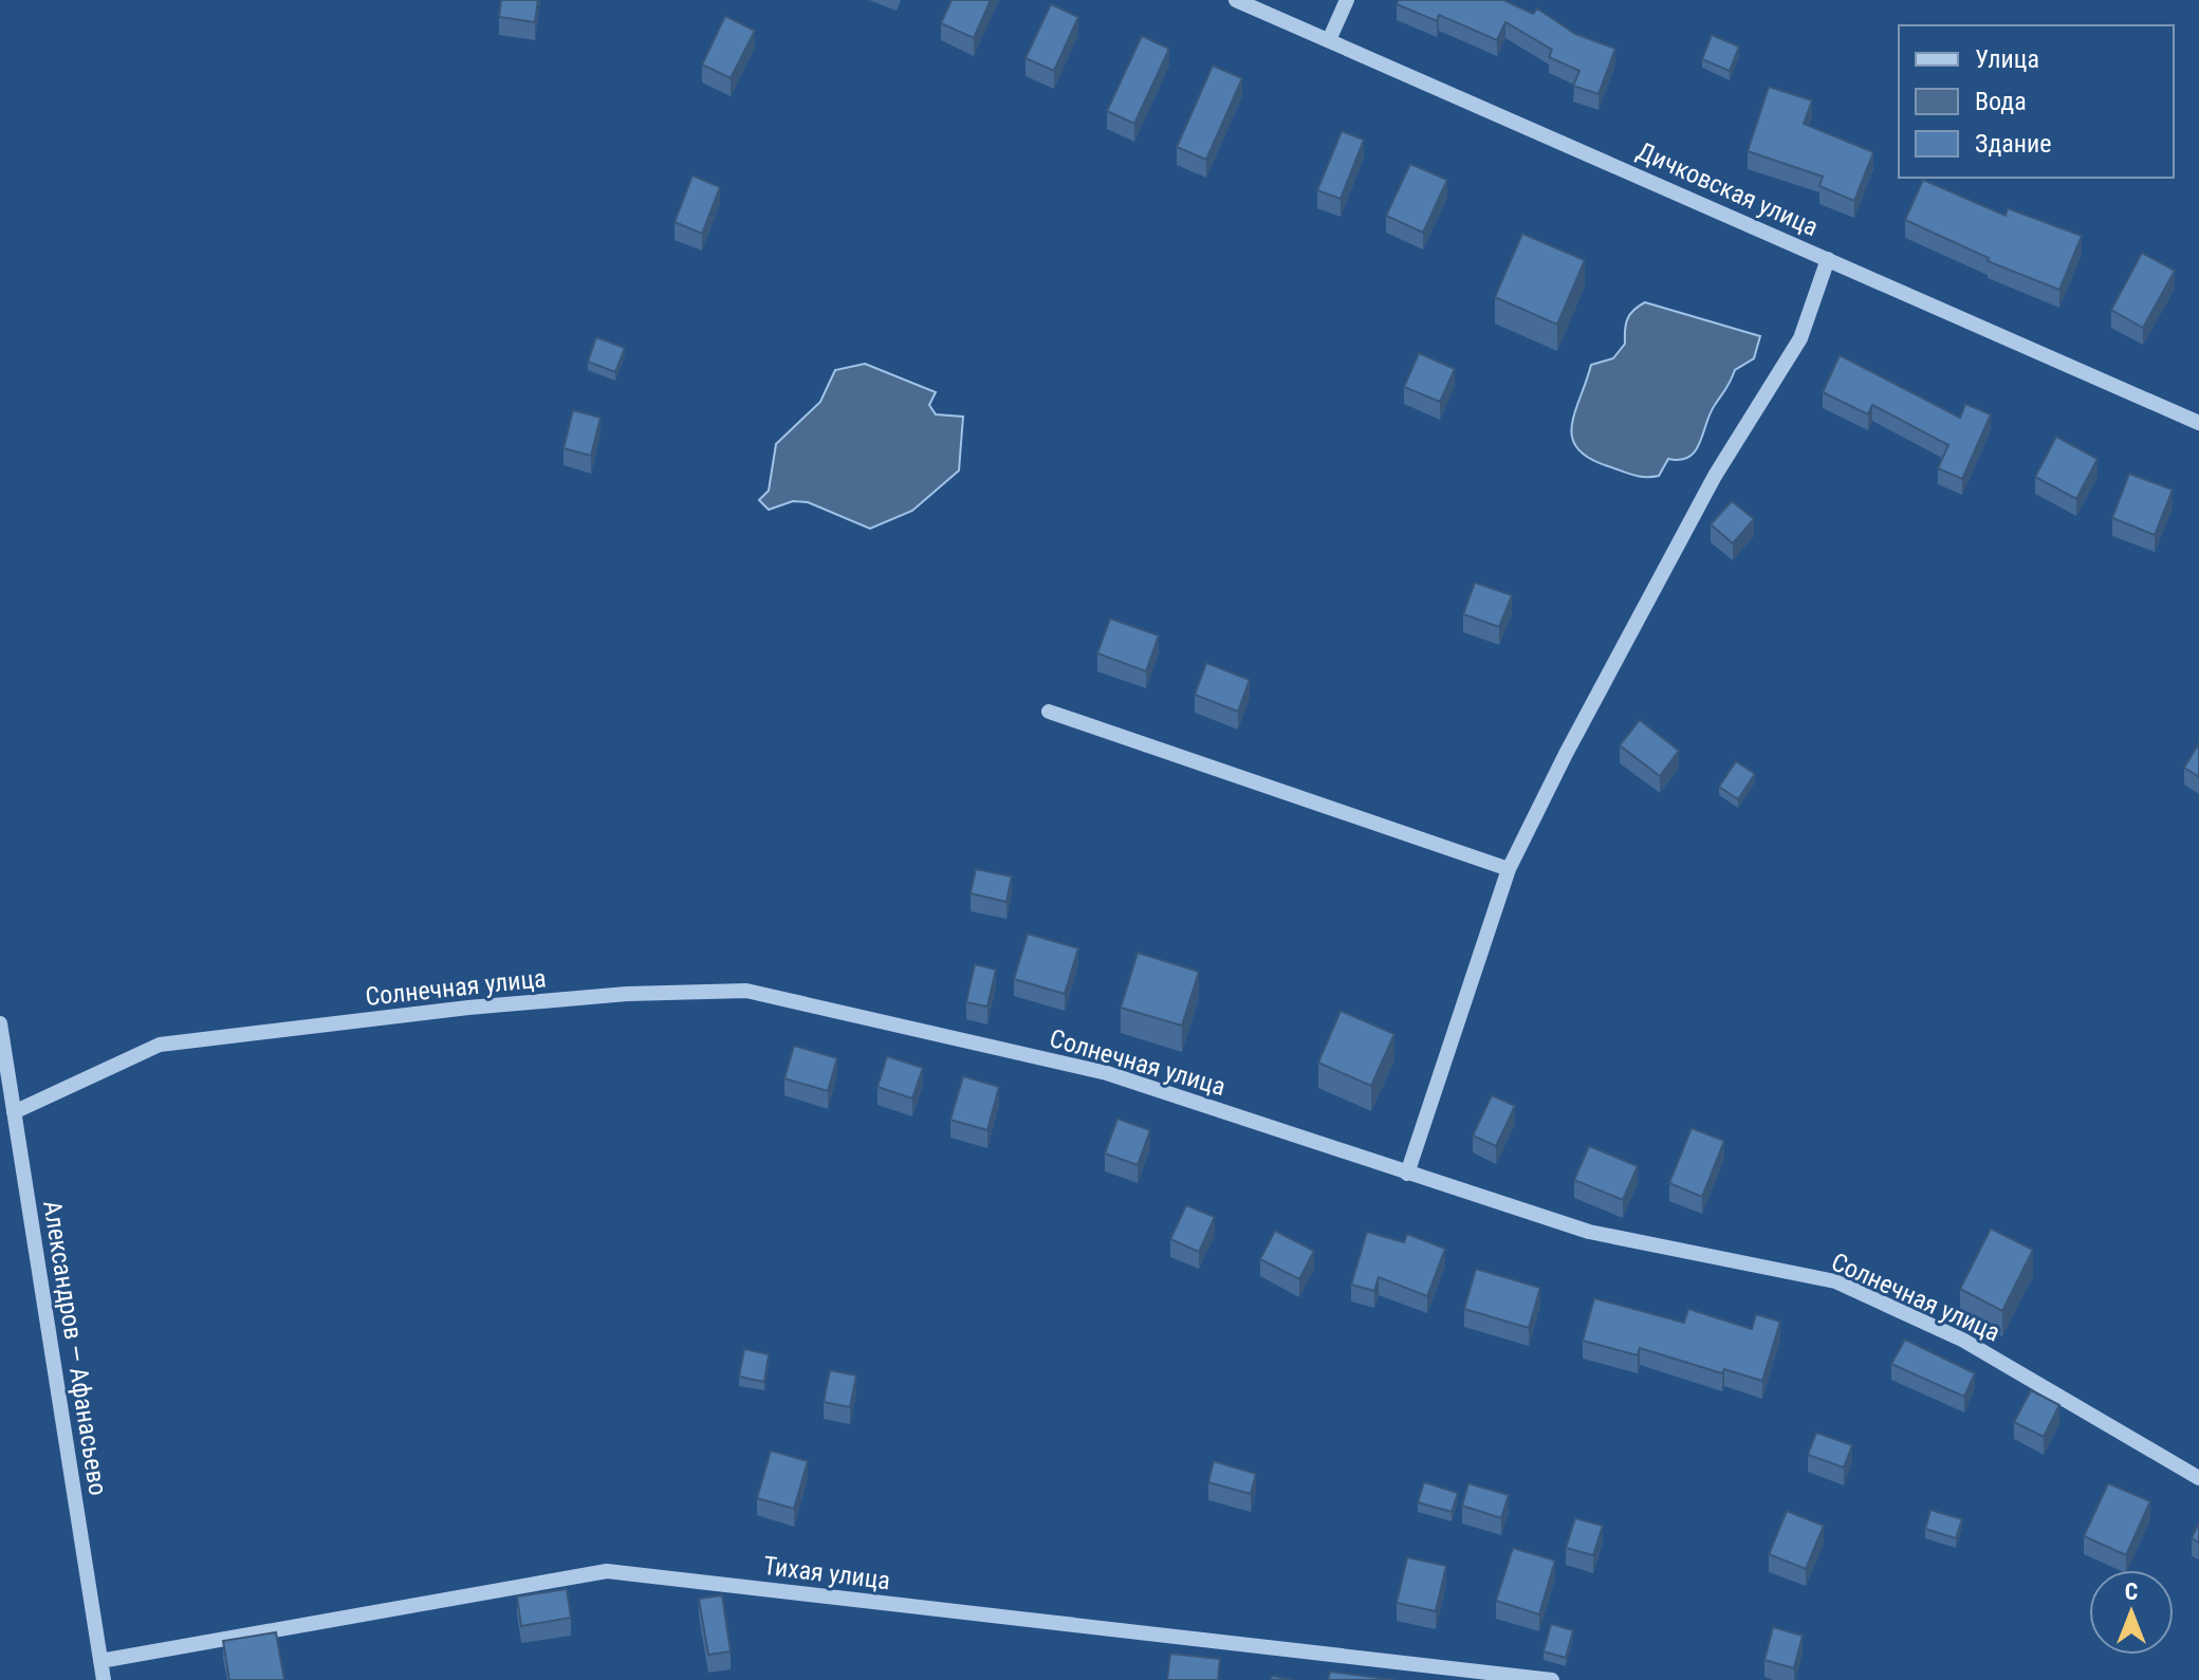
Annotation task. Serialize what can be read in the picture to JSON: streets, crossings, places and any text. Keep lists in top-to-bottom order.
{
  "streets": {
    "street": [
      "Дичковская улица",
      "Солнечная улица",
      "Александров — Афанасьево",
      "Тихая улица"
    ]
  },
  "crossings": [
    ["Солнечная улица", "Александров — Афанасьево"],
    ["Александров — Афанасьево", "Тихая улица"]
  ],
  "legend": ["Улица", "Вода", "Здание"],
  "north": "top"
}
